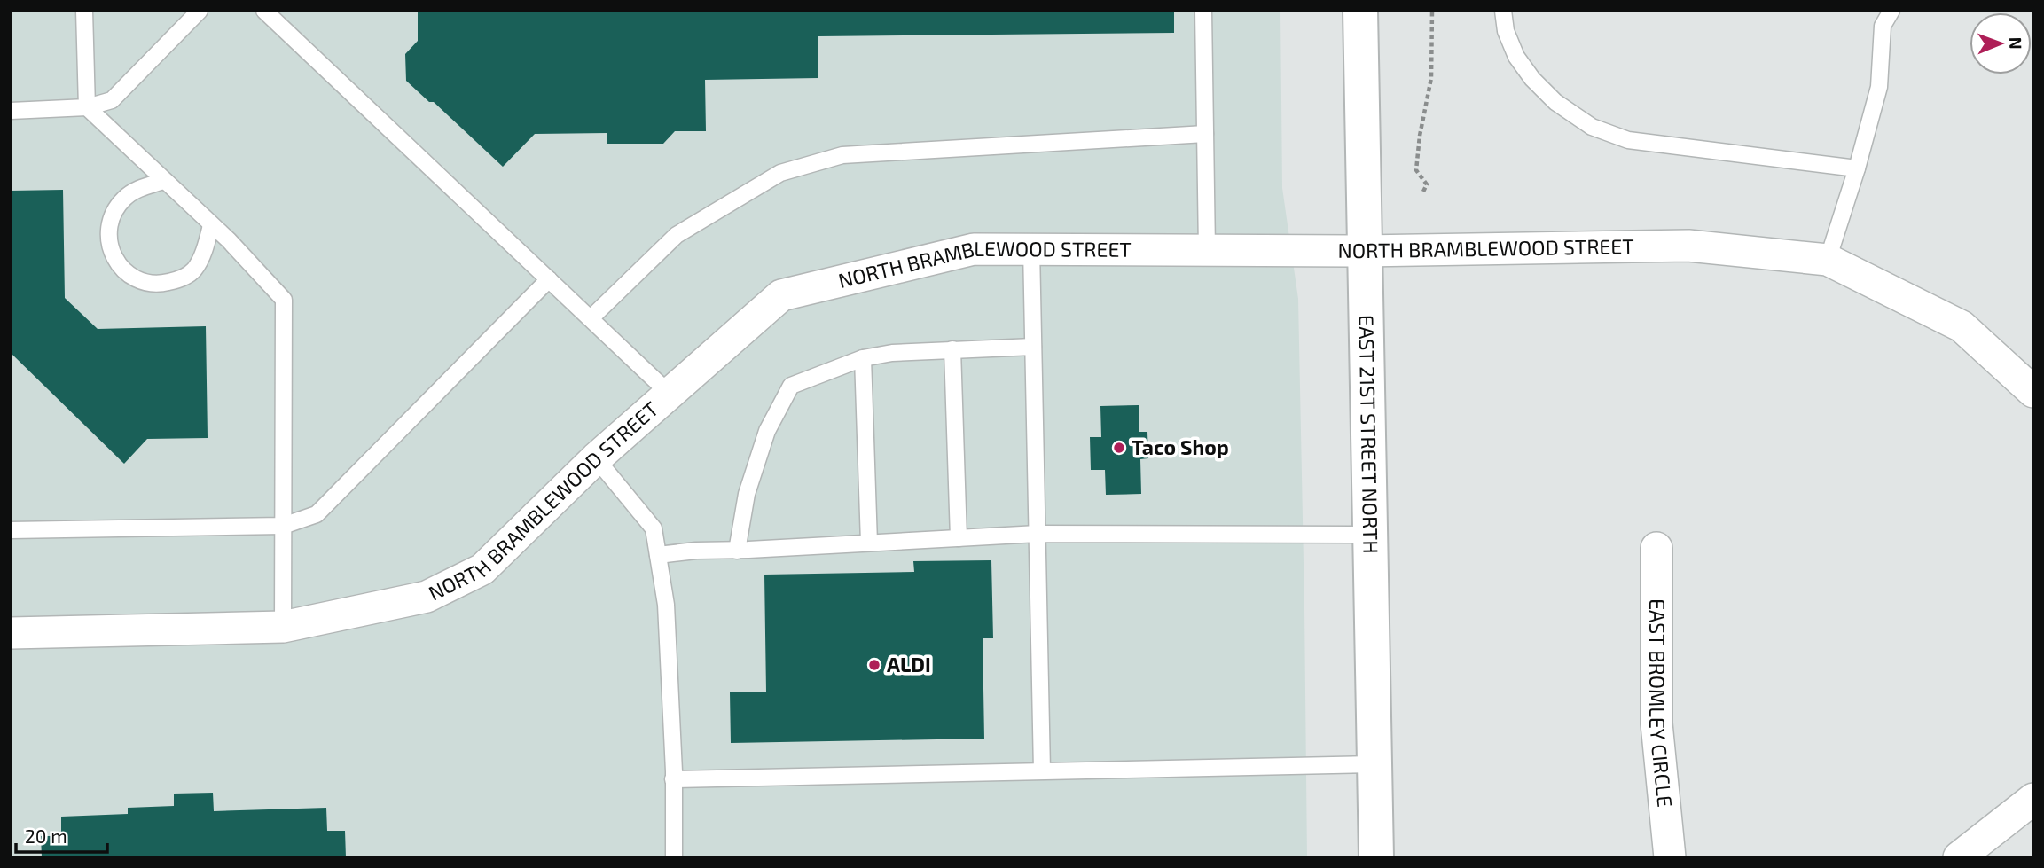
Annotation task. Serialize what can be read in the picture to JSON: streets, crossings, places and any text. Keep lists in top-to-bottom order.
{
  "streets": {
    "main road": ["EAST 21ST STREET NORTH"],
    "street": ["NORTH BRAMBLEWOOD STREET", "EAST BROMLEY CIRCLE"]
  },
  "crossings": [
    ["NORTH BRAMBLEWOOD STREET", "EAST 21ST STREET NORTH"]
  ],
  "places": ["Taco Shop", "ALDI"],
  "scale_bar": "20 m",
  "north": "right"
}
